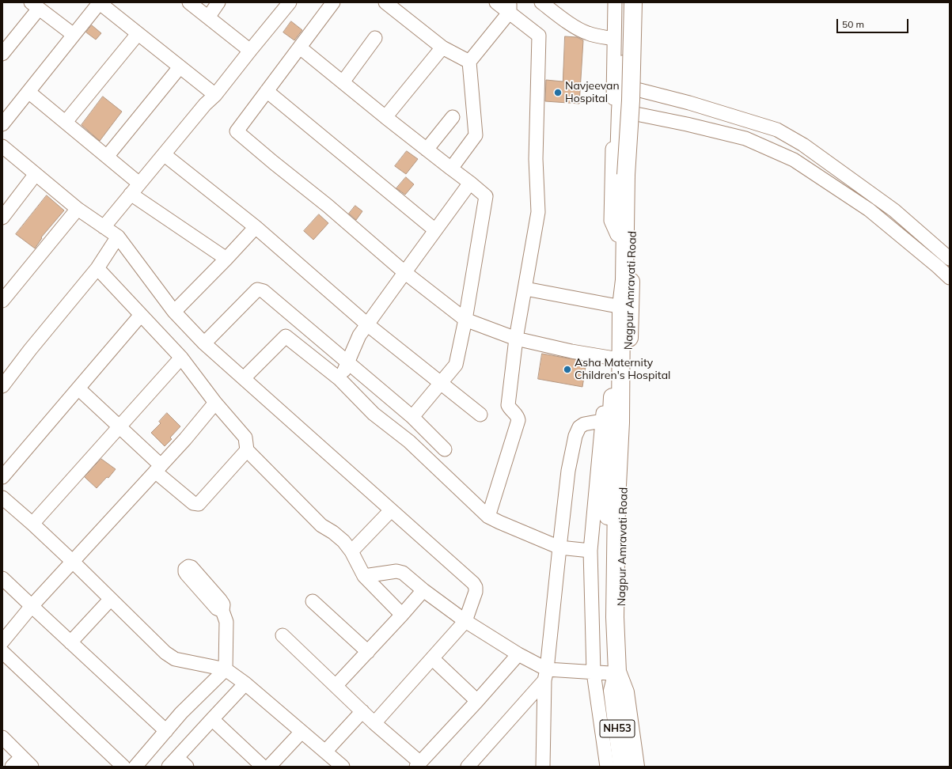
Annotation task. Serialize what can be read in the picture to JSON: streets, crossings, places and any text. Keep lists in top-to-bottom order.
{
  "streets": {
    "main road": ["Nagpur Amravati Road", "NH53"]
  },
  "places": ["Navjeevan Hospital", "Asha Maternity Children's Hospital"],
  "scale_bar": "50 m"
}
